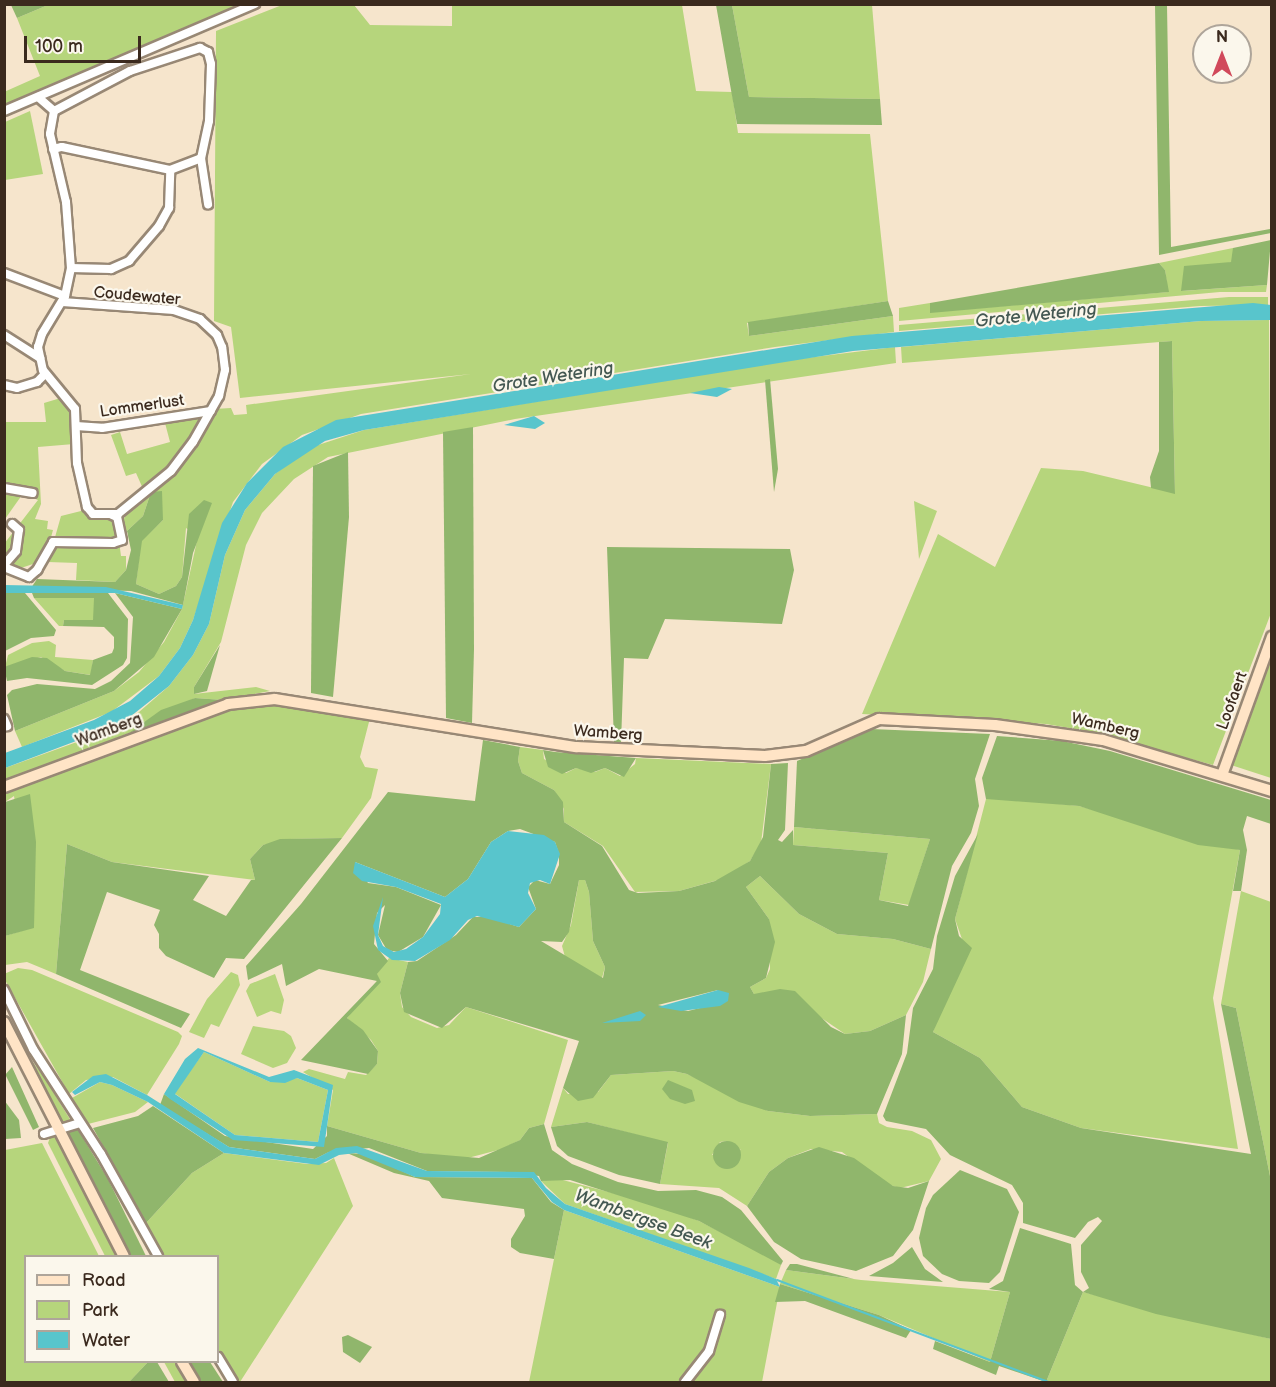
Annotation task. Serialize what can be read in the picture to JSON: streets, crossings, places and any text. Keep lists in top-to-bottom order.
{
  "streets": {
    "street": [
      "Coudewater",
      "Lommerlust",
      "Loofaert",
      "Wamberg"
    ]
  },
  "crossings": [
    ["Coudewater", "Lommerlust"],
    ["Loofaert", "Wamberg"]
  ],
  "water": ["Grote Wetering", "Wambergse Beek"],
  "legend": ["Road", "Park", "Water"],
  "scale_bar": "100 m",
  "north": "top"
}
